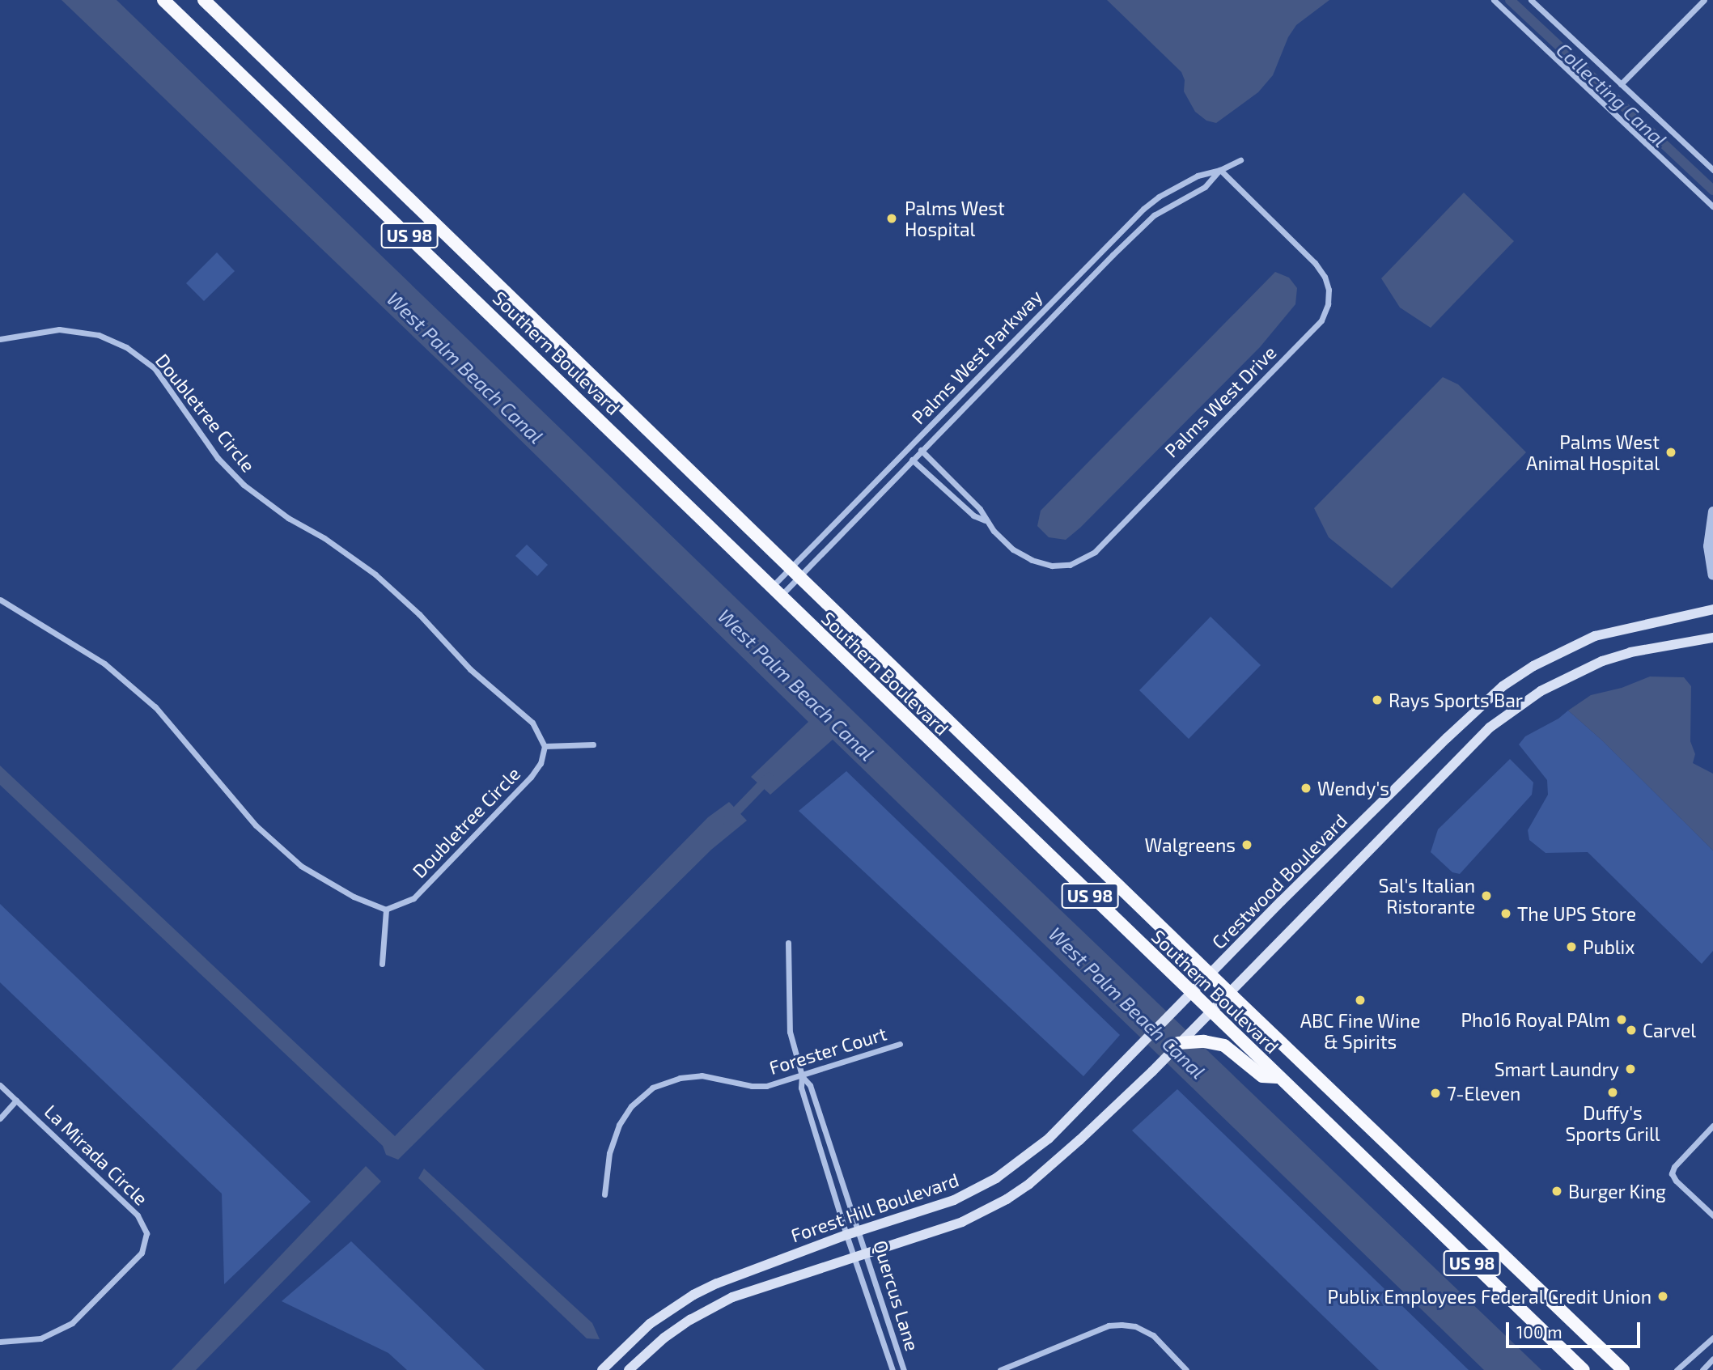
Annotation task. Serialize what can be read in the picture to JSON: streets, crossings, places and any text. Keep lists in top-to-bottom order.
{
  "streets": {
    "highway": ["US 98", "Southern Boulevard"],
    "main road": ["Crestwood Boulevard", "Forest Hill Boulevard"],
    "street": [
      "Palms West Parkway",
      "Palms West Drive",
      "Doubletree Circle",
      "Forester Court",
      "La Mirada Circle",
      "Quercus Lane"
    ]
  },
  "crossings": [
    ["Southern Boulevard", "Palms West Parkway"],
    ["Southern Boulevard", "Crestwood Boulevard"],
    ["Southern Boulevard", "Forest Hill Boulevard"],
    ["Palms West Parkway", "Palms West Drive"],
    ["Crestwood Boulevard", "Forest Hill Boulevard"],
    ["Forester Court", "Quercus Lane"],
    ["Forest Hill Boulevard", "Quercus Lane"]
  ],
  "water": ["Collecting Canal", "West Palm Beach Canal"],
  "places": [
    "Palms West Hospital",
    "Palms West Animal Hospital",
    "Rays Sports Bar",
    "Wendy's",
    "Walgreens",
    "Sal's Italian Ristorante",
    "The UPS Store",
    "Publix",
    "ABC Fine Wine & Spirits",
    "Pho16 Royal PAlm",
    "Carvel",
    "Smart Laundry",
    "Duffy's Sports Grill",
    "7-Eleven",
    "Burger King",
    "Publix Employees Federal Credit Union"
  ],
  "scale_bar": "100 m"
}
